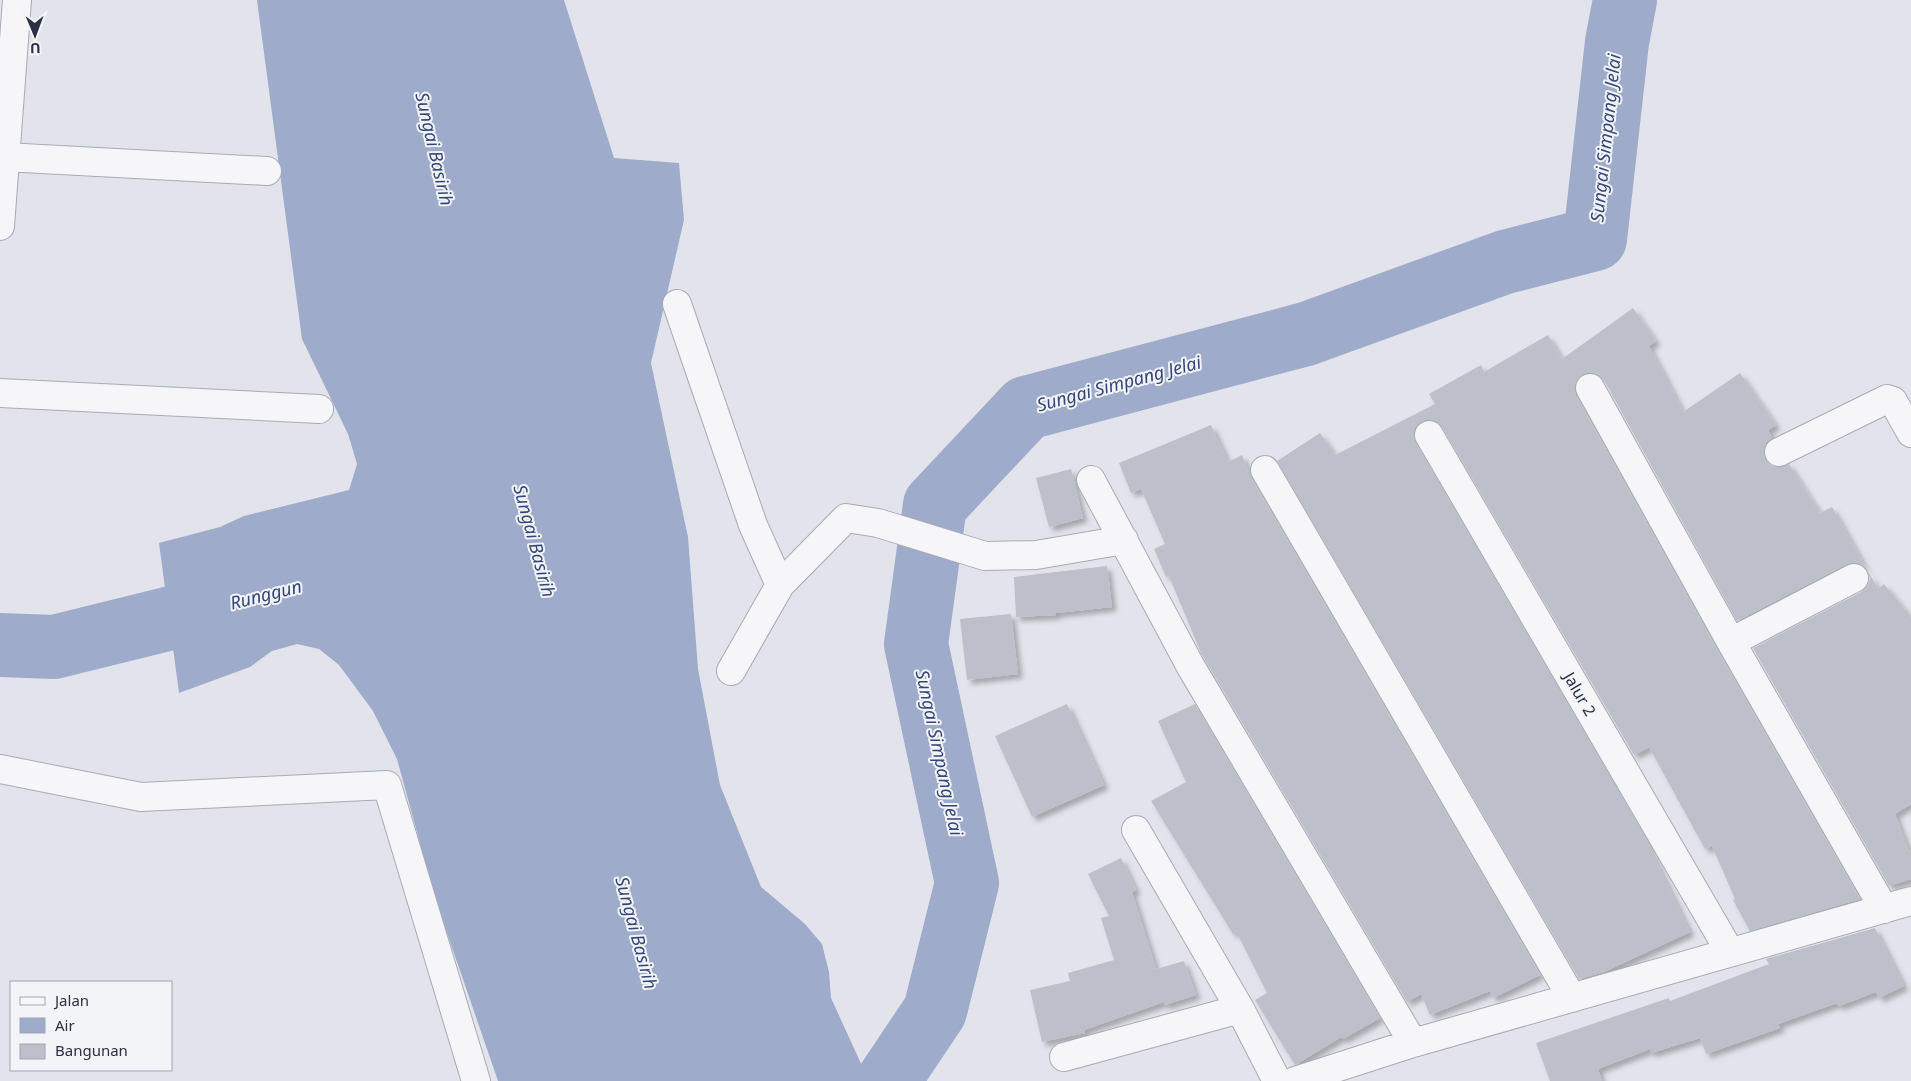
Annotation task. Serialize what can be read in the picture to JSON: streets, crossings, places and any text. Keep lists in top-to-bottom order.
{
  "streets": {
    "street": ["Jalur 2"]
  },
  "water": ["Sungai Simpang Jelai", "Sungai Basirih", "Runggun"],
  "legend": ["Jalan", "Air", "Bangunan"],
  "north": "bottom"
}
